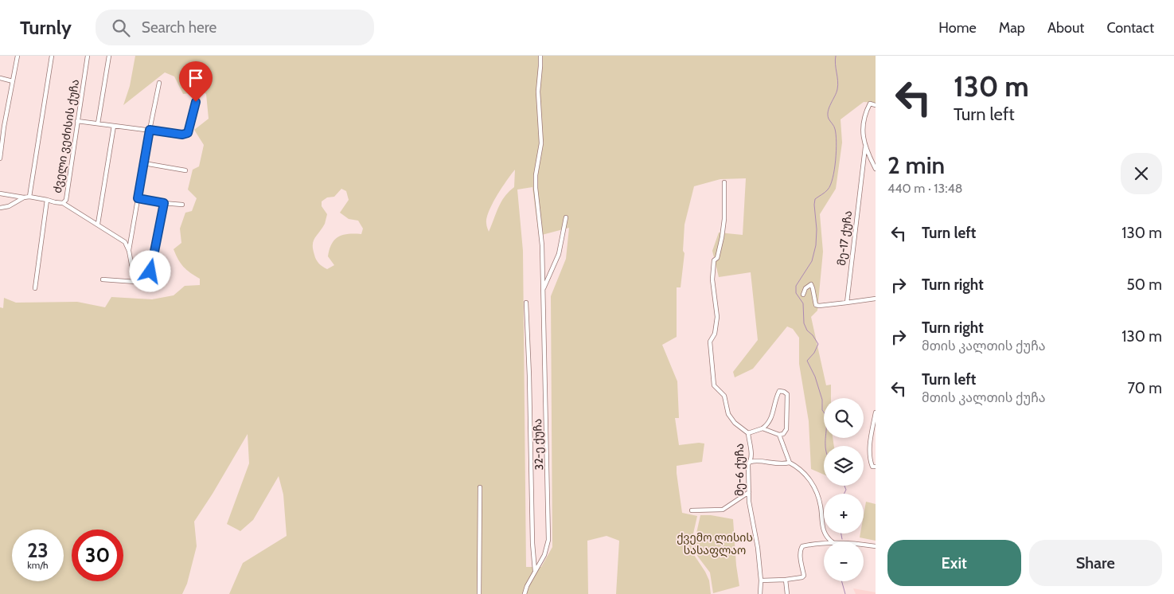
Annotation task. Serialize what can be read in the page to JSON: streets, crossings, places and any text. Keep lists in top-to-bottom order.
{
  "streets": {
    "street": [
      "ძველი ვეძისის ქუჩა",
      "მე-17 ქუჩა",
      "32-ე ქუჩა",
      "მე-6 ქუჩა"
    ]
  },
  "parks": ["ქვემო ლისის სასაფლაო"],
  "page": {
    "header": "Turnly",
    "search": "Search here",
    "nav": [
      "Home",
      "Map",
      "About",
      "Contact"
    ],
    "turn": ["130 m", "Turn left"],
    "heading": ["2 min", "440 m · 13:48"],
    "list": [
      {
        "name": "Turn left",
        "value": "130 m"
      },
      {
        "name": "Turn right",
        "value": "50 m"
      },
      {
        "name": "Turn right",
        "note": "მთის კალთის ქუჩა",
        "value": "130 m"
      },
      {
        "name": "Turn left",
        "note": "მთის კალთის ქუჩა",
        "value": "70 m"
      }
    ],
    "map_buttons": ["+", "−"],
    "speed": "23 km/h",
    "limit": "30",
    "buttons": ["Exit", "Share"]
  }
}
